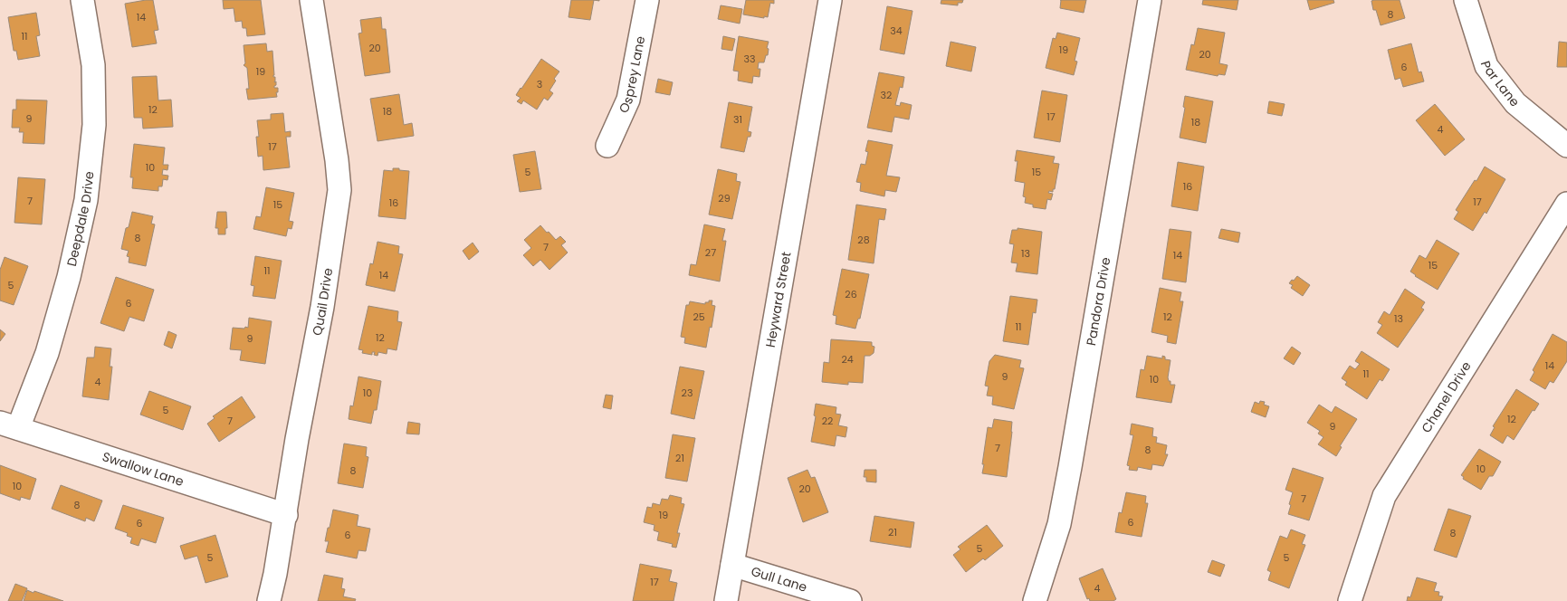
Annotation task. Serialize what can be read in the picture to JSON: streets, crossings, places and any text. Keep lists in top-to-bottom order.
{
  "streets": {
    "street": [
      "Osprey Lane",
      "Par Lane",
      "Deepdale Drive",
      "Heyward Street",
      "Quail Drive",
      "Pandora Drive",
      "Chanel Drive",
      "Swallow Lane",
      "Gull Lane"
    ]
  },
  "crossings": [
    ["Deepdale Drive", "Swallow Lane"],
    ["Heyward Street", "Gull Lane"],
    ["Quail Drive", "Swallow Lane"]
  ],
  "house_numbers": [
    "8",
    "14",
    "34",
    "11",
    "20",
    "19",
    "20",
    "33",
    "6",
    "19",
    "3",
    "32",
    "12",
    "18",
    "17",
    "9",
    "31",
    "18",
    "4",
    "17",
    "10",
    "5",
    "15",
    "16",
    "29",
    "7",
    "17",
    "16",
    "15",
    "8",
    "28",
    "7",
    "27",
    "13",
    "14",
    "15",
    "11",
    "14",
    "5",
    "26",
    "6",
    "25",
    "12",
    "13",
    "11",
    "12",
    "9",
    "24",
    "14",
    "11",
    "9",
    "10",
    "4",
    "10",
    "23",
    "5",
    "12",
    "7",
    "22",
    "9",
    "7",
    "8",
    "21",
    "10",
    "8",
    "10",
    "20",
    "7",
    "8",
    "19",
    "6",
    "6",
    "21",
    "8",
    "6",
    "5",
    "5",
    "5",
    "17",
    "4"
  ]
}
